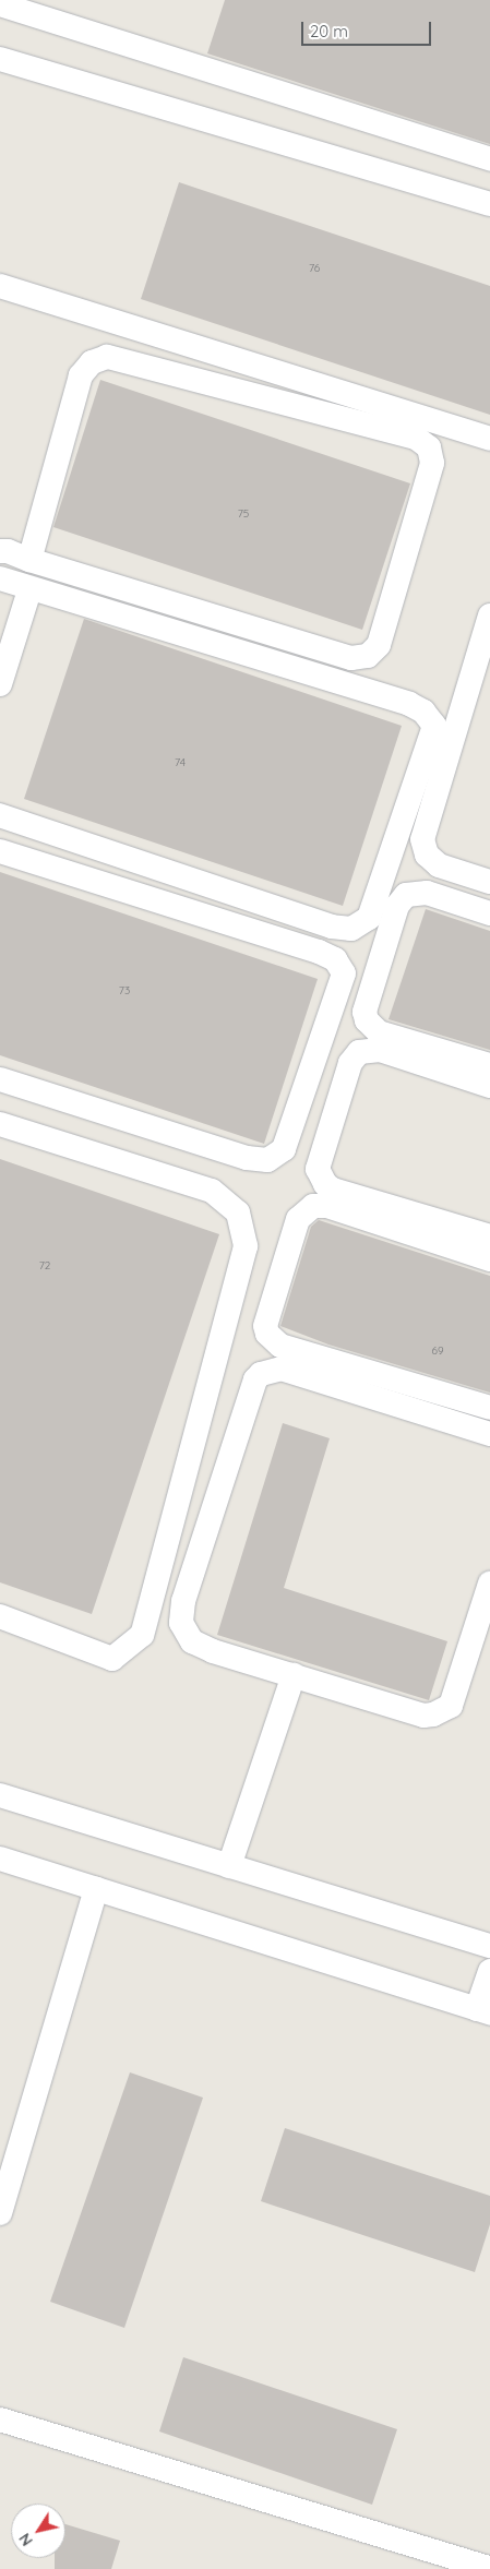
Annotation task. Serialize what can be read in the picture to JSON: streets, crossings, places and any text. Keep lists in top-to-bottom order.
{
  "house_numbers": [
    "76",
    "75",
    "74",
    "73",
    "72",
    "69"
  ],
  "scale_bar": "20 m",
  "north": "bottom left"
}
